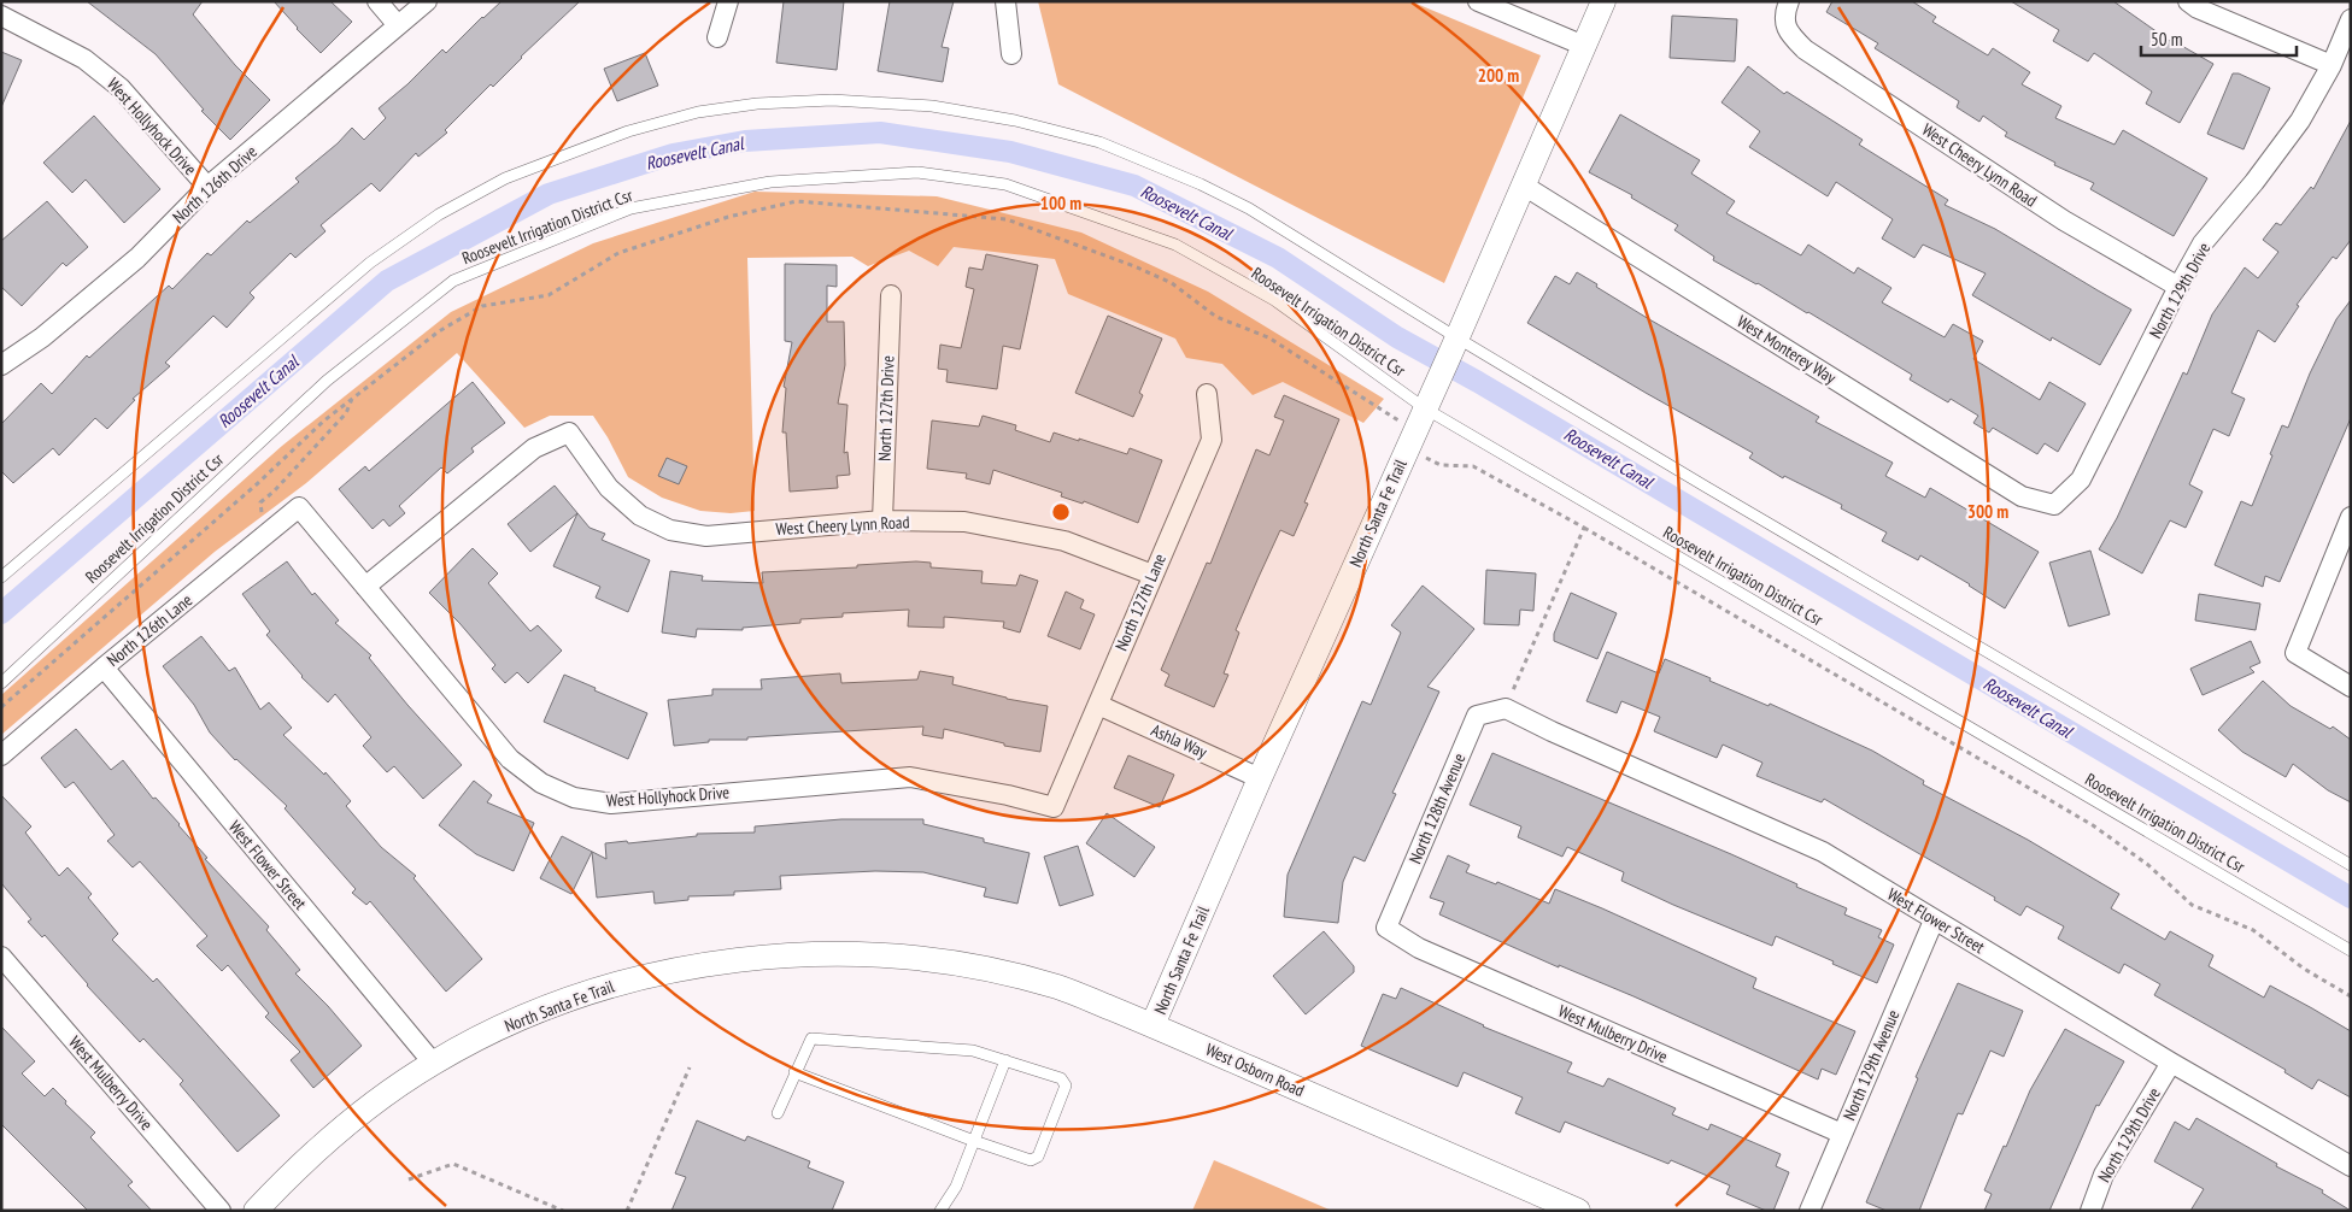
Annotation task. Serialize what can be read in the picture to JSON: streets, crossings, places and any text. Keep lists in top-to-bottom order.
{
  "streets": {
    "street": [
      "West Hollyhock Drive",
      "West Cheery Lynn Road",
      "North 126th Drive",
      "North 129th Drive",
      "West Monterey Way",
      "North 127th Drive",
      "North Santa Fe Trail",
      "North 127th Lane",
      "North 126th Lane",
      "Ashla Way",
      "North 128th Avenue",
      "West Flower Street",
      "West Mulberry Drive",
      "North 129th Avenue",
      "West Osborn Road"
    ],
    "lane": ["Roosevelt Irrigation District Csr"]
  },
  "crossings": [
    ["West Hollyhock Drive", "West Cheery Lynn Road"],
    ["West Hollyhock Drive", "North 126th Drive"],
    ["West Hollyhock Drive", "North 127th Lane"],
    ["West Hollyhock Drive", "North 126th Lane"],
    ["West Cheery Lynn Road", "North 129th Drive"],
    ["West Cheery Lynn Road", "North 127th Drive"],
    ["West Cheery Lynn Road", "North 127th Lane"],
    ["Roosevelt Irrigation District Csr", "North Santa Fe Trail"],
    ["North 129th Drive", "West Monterey Way"],
    ["North 129th Drive", "West Flower Street"],
    ["West Monterey Way", "North Santa Fe Trail"],
    ["North Santa Fe Trail", "Ashla Way"],
    ["North Santa Fe Trail", "West Flower Street"],
    ["North Santa Fe Trail", "West Osborn Road"],
    ["North 127th Lane", "Ashla Way"],
    ["North 126th Lane", "West Flower Street"],
    ["North 128th Avenue", "West Flower Street"],
    ["North 128th Avenue", "West Mulberry Drive"],
    ["West Flower Street", "North 129th Avenue"],
    ["West Mulberry Drive", "North 129th Avenue"]
  ],
  "water": ["Roosevelt Canal"],
  "scale_bar": "50 m",
  "rings": ["200 m", "100 m", "300 m"]
}
